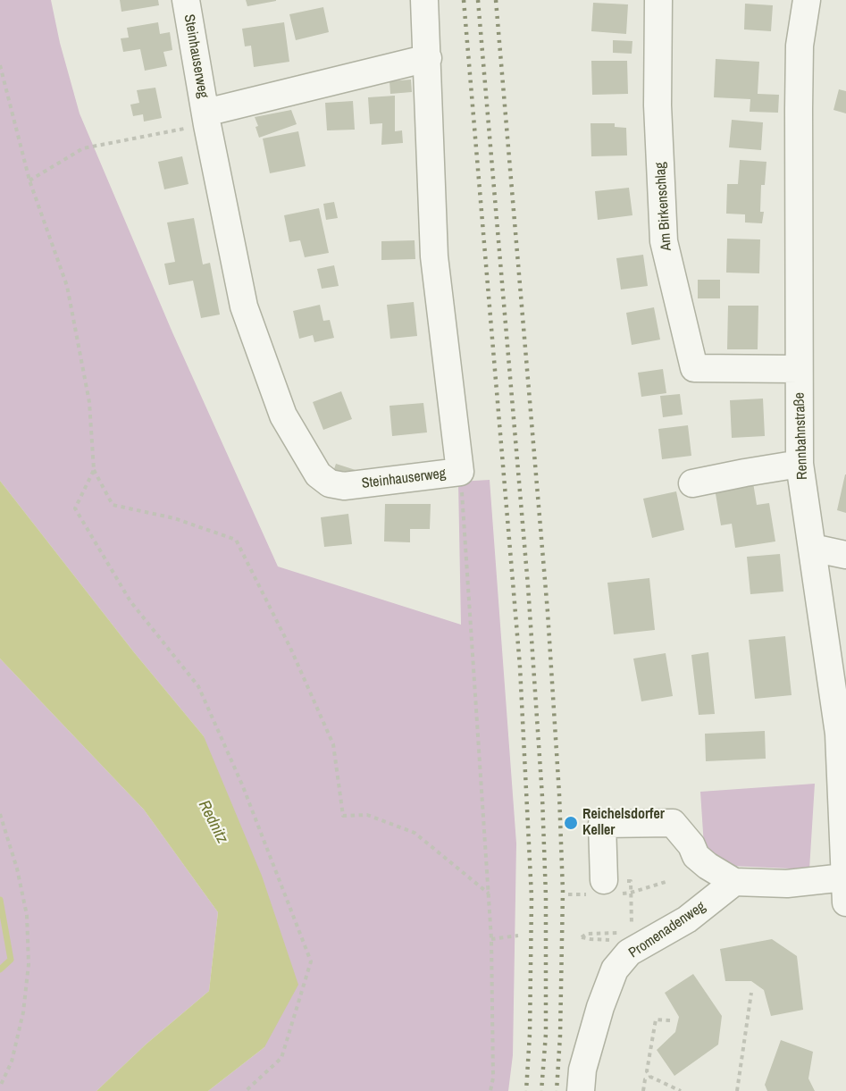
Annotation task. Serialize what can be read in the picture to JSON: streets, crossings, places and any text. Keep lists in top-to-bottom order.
{
  "streets": {
    "street": [
      "Steinhauserweg",
      "Am Birkenschlag",
      "Rennbahnstraße",
      "Promenadenweg"
    ]
  },
  "crossings": [
    ["Am Birkenschlag", "Rennbahnstraße"]
  ],
  "water": ["Rednitz"],
  "places": ["Reichelsdorfer Keller"]
}
